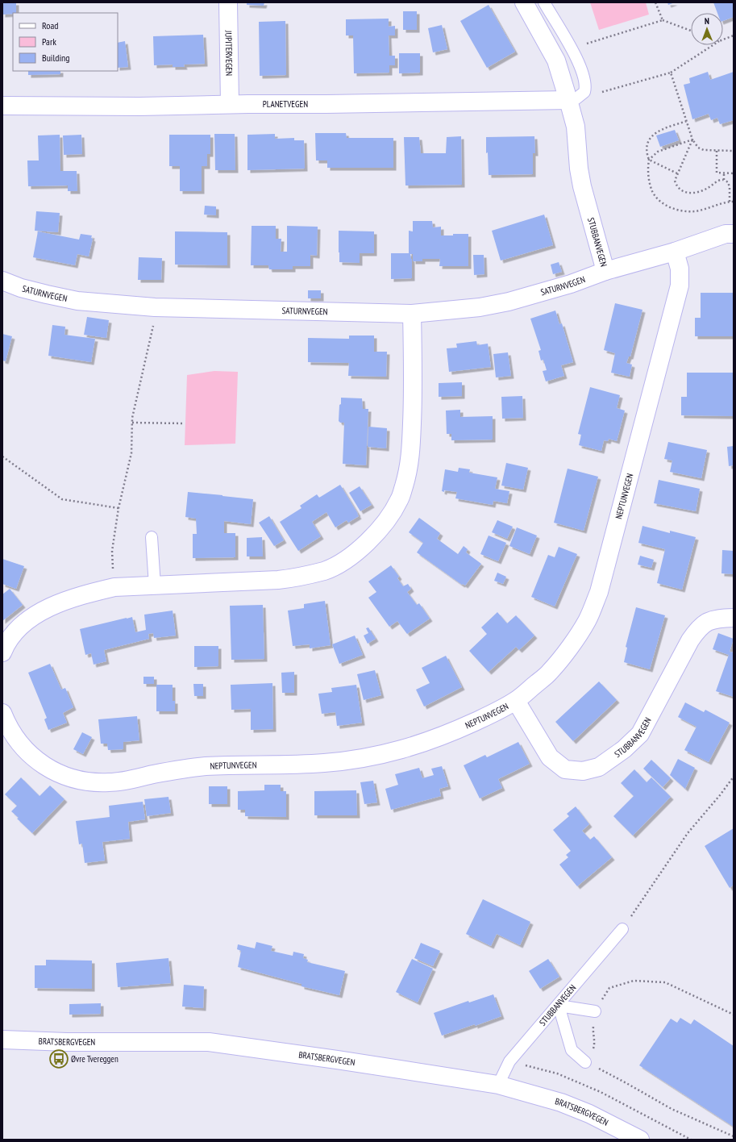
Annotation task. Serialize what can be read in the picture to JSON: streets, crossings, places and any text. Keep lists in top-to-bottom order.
{
  "streets": {
    "street": [
      "JUPITERVEGEN",
      "PLANETVEGEN",
      "STUBBANVEGEN",
      "SATURNVEGEN",
      "NEPTUNVEGEN",
      "BRATSBERGVEGEN"
    ]
  },
  "crossings": [
    ["JUPITERVEGEN", "PLANETVEGEN"],
    ["PLANETVEGEN", "STUBBANVEGEN"],
    ["STUBBANVEGEN", "SATURNVEGEN"],
    ["STUBBANVEGEN", "NEPTUNVEGEN"],
    ["STUBBANVEGEN", "BRATSBERGVEGEN"]
  ],
  "places": {
    "bus stop": ["Øvre Tvereggen"]
  },
  "legend": ["Road", "Park", "Building"],
  "north": "top"
}
